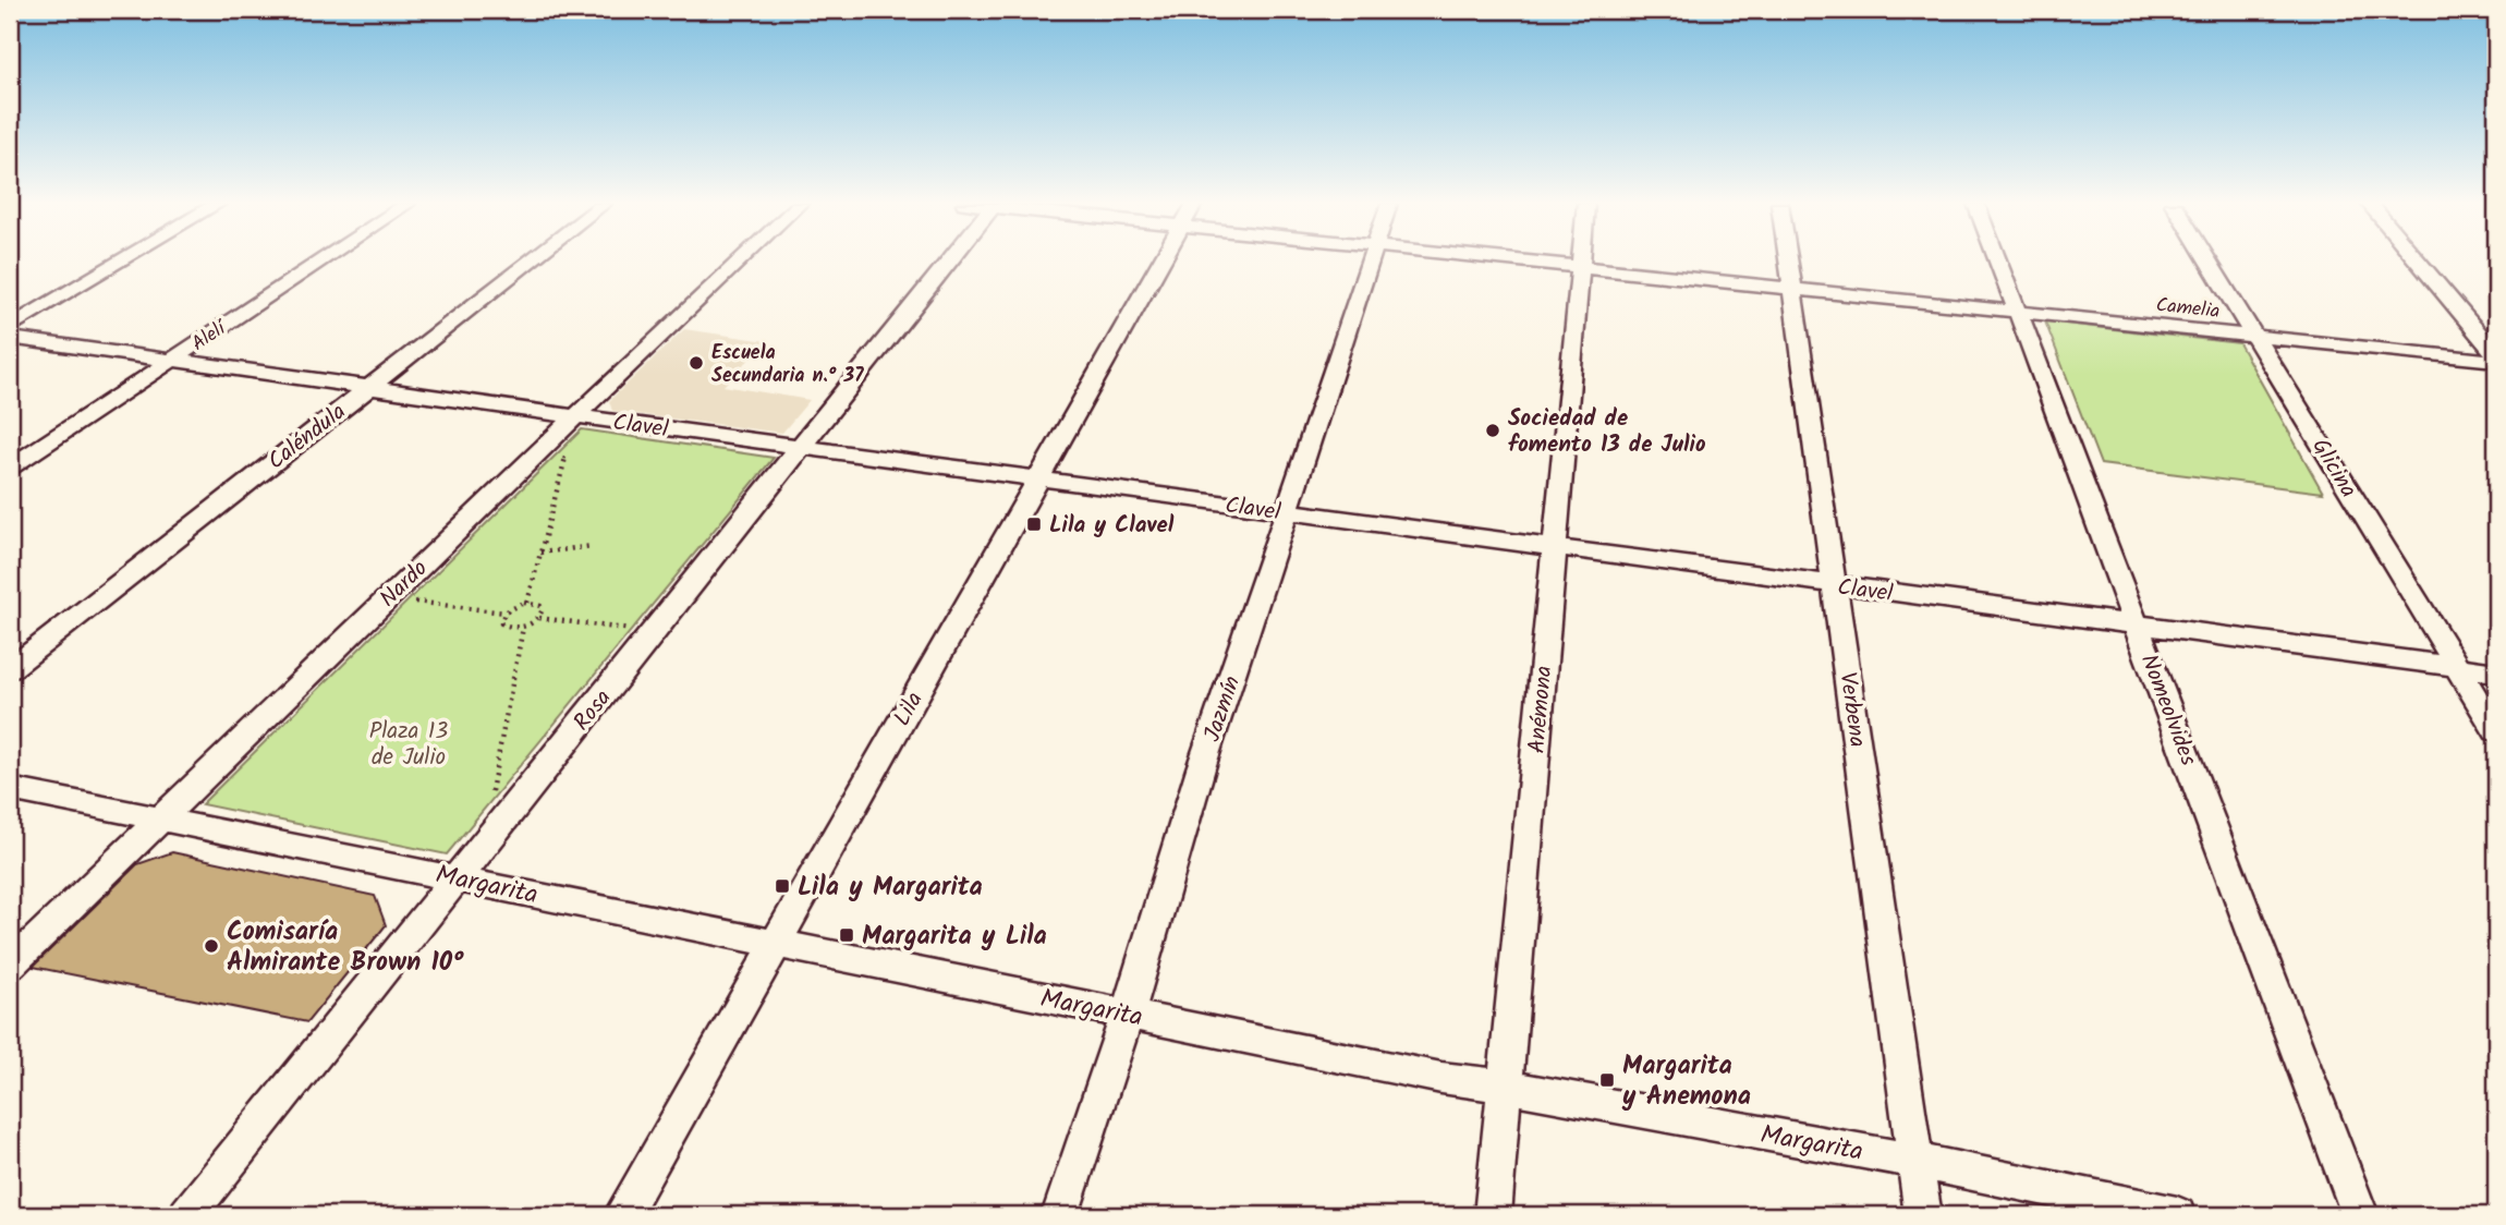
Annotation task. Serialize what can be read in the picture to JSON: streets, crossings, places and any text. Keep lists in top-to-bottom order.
{
  "streets": {
    "street": [
      "Camelia",
      "Alelí",
      "Clavel",
      "Caléndula",
      "Glicina",
      "Nardo",
      "Lila",
      "Jazmín",
      "Rosa",
      "Anémona",
      "Verbena",
      "Nomeolvides",
      "Margarita"
    ]
  },
  "crossings": [
    ["Camelia", "Glicina"],
    ["Camelia", "Anémona"],
    ["Camelia", "Verbena"],
    ["Camelia", "Nomeolvides"],
    ["Alelí", "Clavel"],
    ["Clavel", "Caléndula"],
    ["Clavel", "Glicina"],
    ["Clavel", "Nardo"],
    ["Clavel", "Lila"],
    ["Clavel", "Jazmín"],
    ["Clavel", "Rosa"],
    ["Clavel", "Anémona"],
    ["Clavel", "Verbena"],
    ["Clavel", "Nomeolvides"],
    ["Nardo", "Margarita"],
    ["Lila", "Margarita"],
    ["Jazmín", "Margarita"],
    ["Rosa", "Margarita"],
    ["Anémona", "Margarita"],
    ["Verbena", "Margarita"]
  ],
  "parks": ["Plaza 13 de Julio"],
  "places": {
    "other": ["Escuela Secundaria n.° 37", "Sociedad de fomento 13 de Julio", "Comisaría Almirante Brown 10°"],
    "transit": [
      "Lila y Clavel",
      "Lila y Margarita",
      "Margarita y Lila",
      "Margarita y Anemona"
    ]
  }
}
